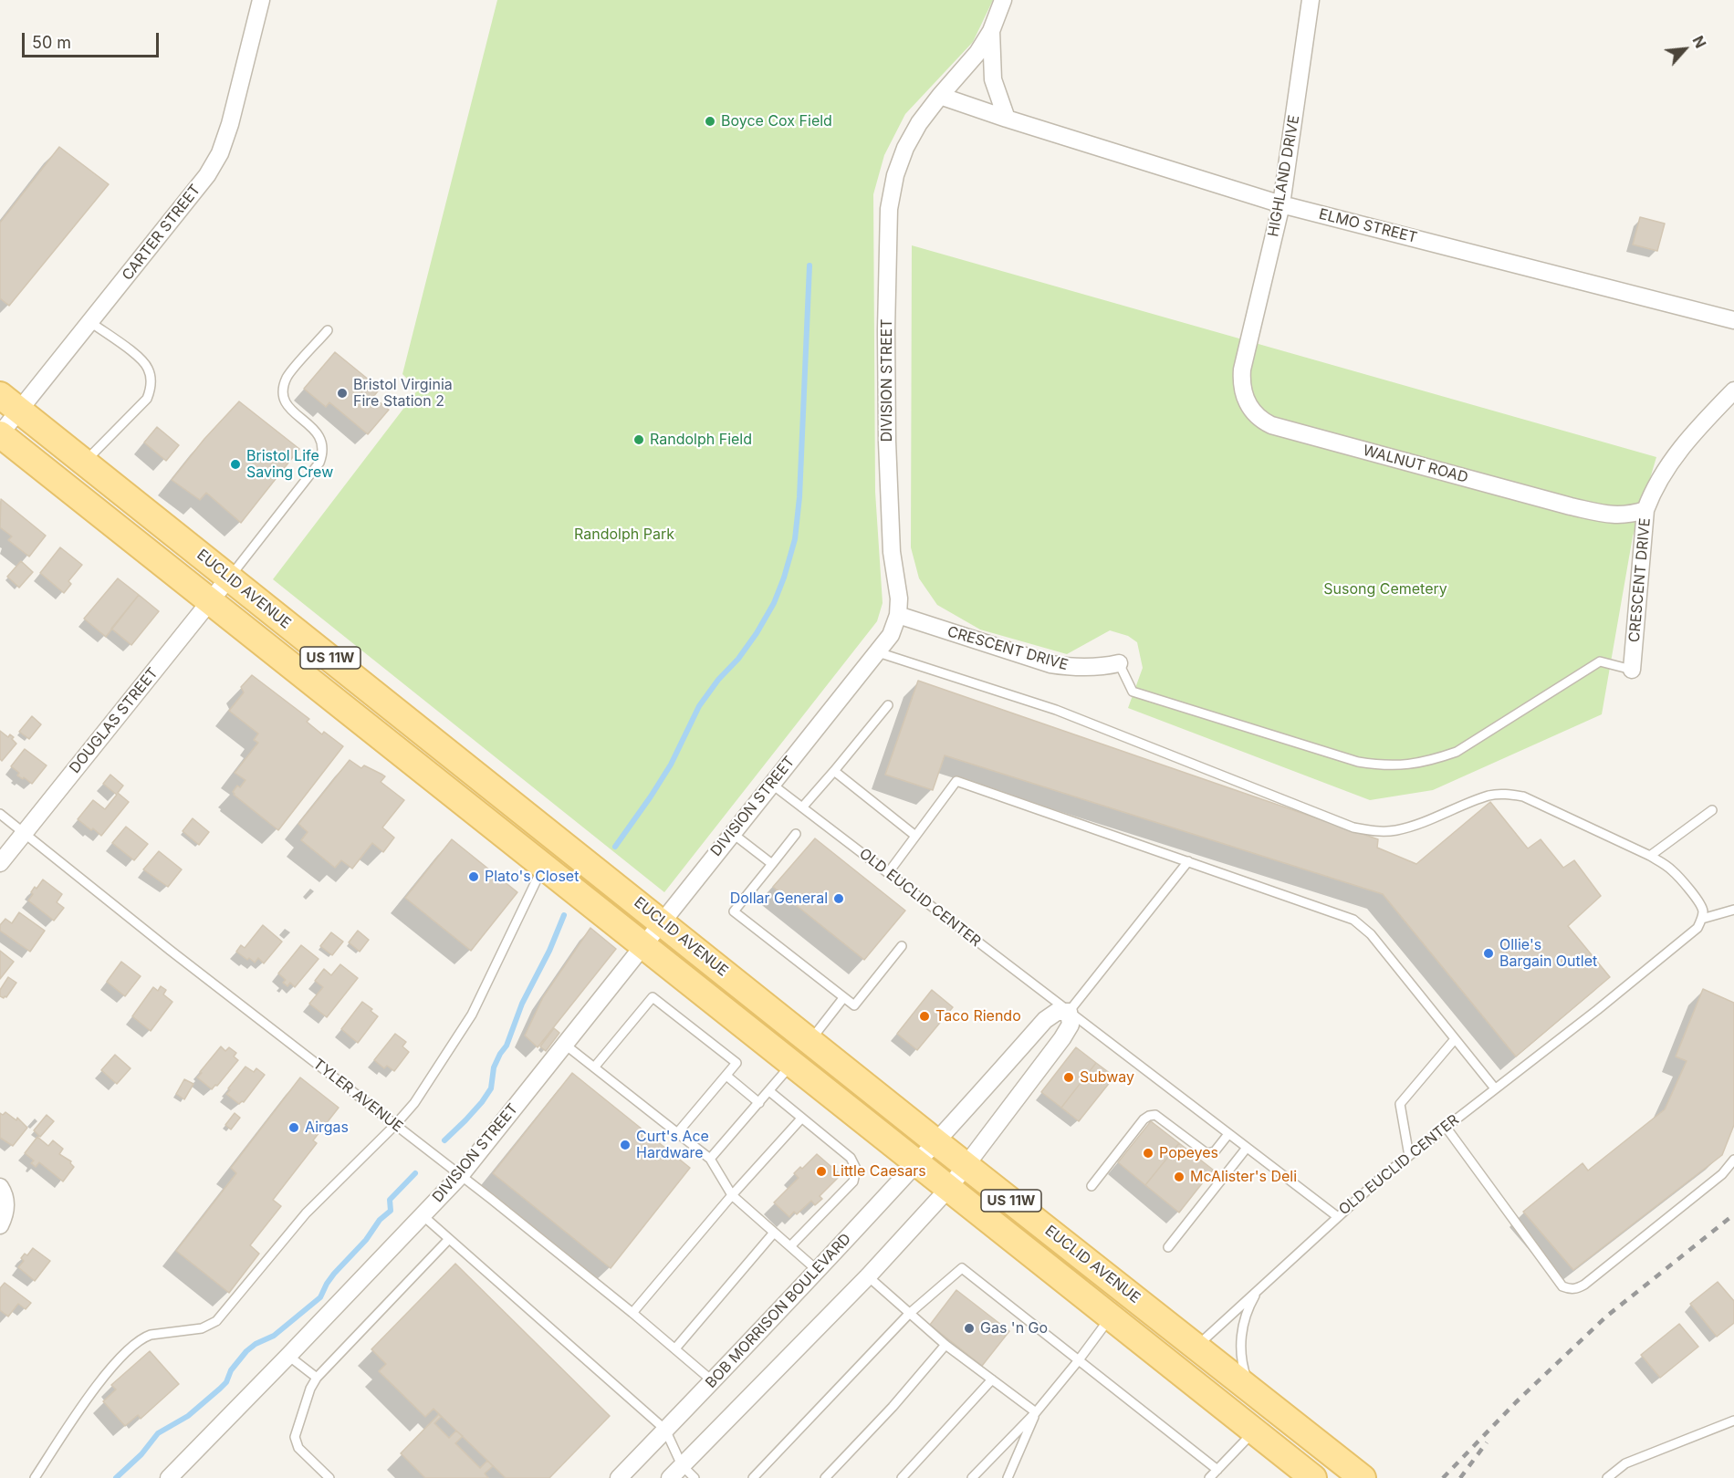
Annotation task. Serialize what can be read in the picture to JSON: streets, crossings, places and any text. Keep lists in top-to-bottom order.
{
  "streets": {
    "main road": ["EUCLID AVENUE", "US 11W"],
    "street": [
      "HIGHLAND DRIVE",
      "ELMO STREET",
      "CARTER STREET",
      "DIVISION STREET",
      "WALNUT ROAD",
      "CRESCENT DRIVE",
      "DOUGLAS STREET",
      "BOB MORRISON BOULEVARD"
    ],
    "lane": ["OLD EUCLID CENTER", "TYLER AVENUE"]
  },
  "crossings": [
    ["HIGHLAND DRIVE", "ELMO STREET"],
    ["HIGHLAND DRIVE", "WALNUT ROAD"],
    ["ELMO STREET", "DIVISION STREET"],
    ["CARTER STREET", "EUCLID AVENUE"],
    ["DIVISION STREET", "CRESCENT DRIVE"],
    ["DIVISION STREET", "EUCLID AVENUE"],
    ["DIVISION STREET", "OLD EUCLID CENTER"],
    ["DIVISION STREET", "TYLER AVENUE"],
    ["WALNUT ROAD", "CRESCENT DRIVE"],
    ["EUCLID AVENUE", "DOUGLAS STREET"],
    ["EUCLID AVENUE", "BOB MORRISON BOULEVARD"],
    ["DOUGLAS STREET", "TYLER AVENUE"],
    ["TYLER AVENUE", "BOB MORRISON BOULEVARD"]
  ],
  "parks": ["Randolph Park", "Susong Cemetery"],
  "places": [
    "Boyce Cox Field",
    "Bristol Virginia Fire Station 2",
    "Randolph Field",
    "Bristol Life Saving Crew",
    "Plato's Closet",
    "Dollar General",
    "Ollie's Bargain Outlet",
    "Taco Riendo",
    "Subway",
    "Airgas",
    "Curt's Ace Hardware",
    "Popeyes",
    "Little Caesars",
    "McAlister's Deli",
    "Gas 'n Go"
  ],
  "scale_bar": "50 m",
  "north": "top right"
}
